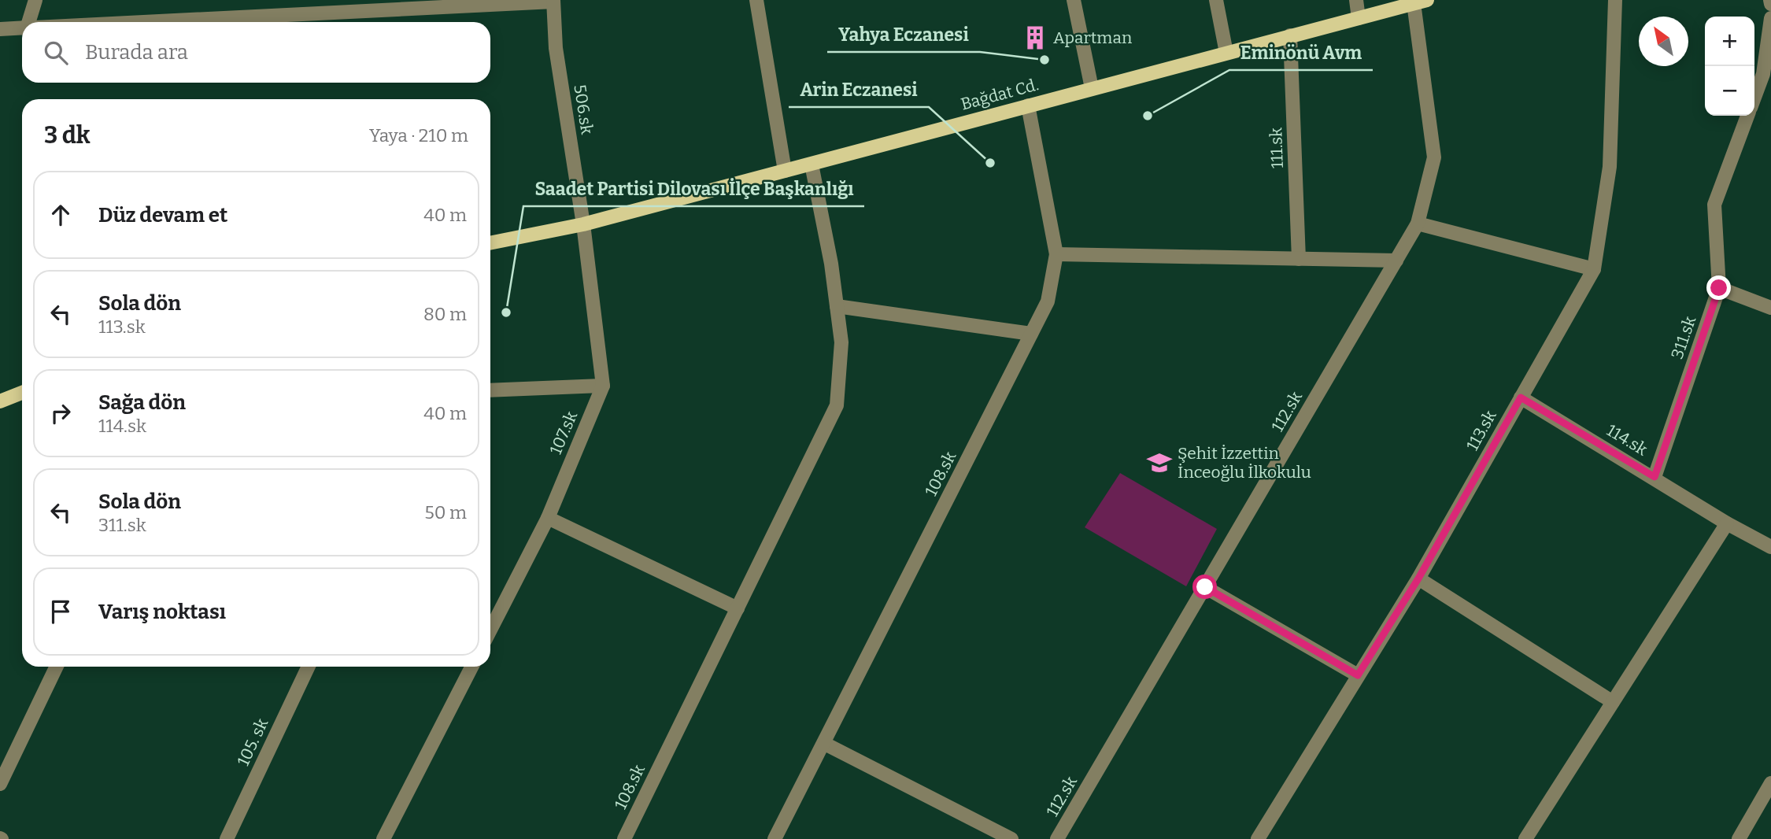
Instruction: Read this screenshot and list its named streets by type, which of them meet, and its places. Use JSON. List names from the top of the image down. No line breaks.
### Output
{"streets":{"main road":["Bağdat Cd."],"street":["506.sk","111.sk","311.sk","112.sk","113.sk","107.sk","114.sk","108.sk","105. sk"]},"crossings":[["Bağdat Cd.","506.sk"],["Bağdat Cd.","111.sk"],["Bağdat Cd.","112.sk"],["Bağdat Cd.","107.sk"],["Bağdat Cd.","108.sk"],["506.sk","107.sk"],["311.sk","114.sk"],["113.sk","114.sk"]],"places":{"building":["Apartman"],"other":["Yahya Eczanesi","Eminönü Avm","Arin Eczanesi","Saadet Partisi Dilovası İlçe Başkanlığı"],"school or university":["Şehit İzzettin İnceoğlu İlkokulu"]},"north":"top left","page":{"map_buttons":["+","−"],"search":"Burada ara","heading":["3 dk","Yaya · 210 m"],"list":[["Düz devam et","40 m"],["Sola dön","113.sk","80 m"],["Sağa dön","114.sk","40 m"],["Sola dön","311.sk","50 m"],"Varış noktası"]}}
